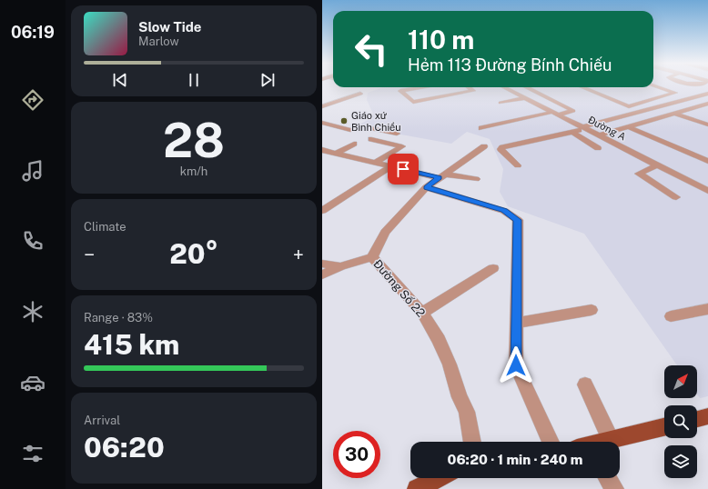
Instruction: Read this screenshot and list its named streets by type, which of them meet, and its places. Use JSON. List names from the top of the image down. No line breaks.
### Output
{"streets":{"street":["Đường A","Đường Số 22"]},"places":["Giáo xứ Bình Chiểu"],"north":"top right","page":{"tabs":"06:19","turn":["110 m","Hẻm 113 Đường Bính Chiếu"],"song":["Slow Tide","Marlow"],"tile":[["28","km/h"],"Climate",["Range · 83%","415 km"],["Arrival","06:20"]],"heat":["−","20°","+"],"limit":"30","trip":"06:20 · 1 min · 240 m"}}
